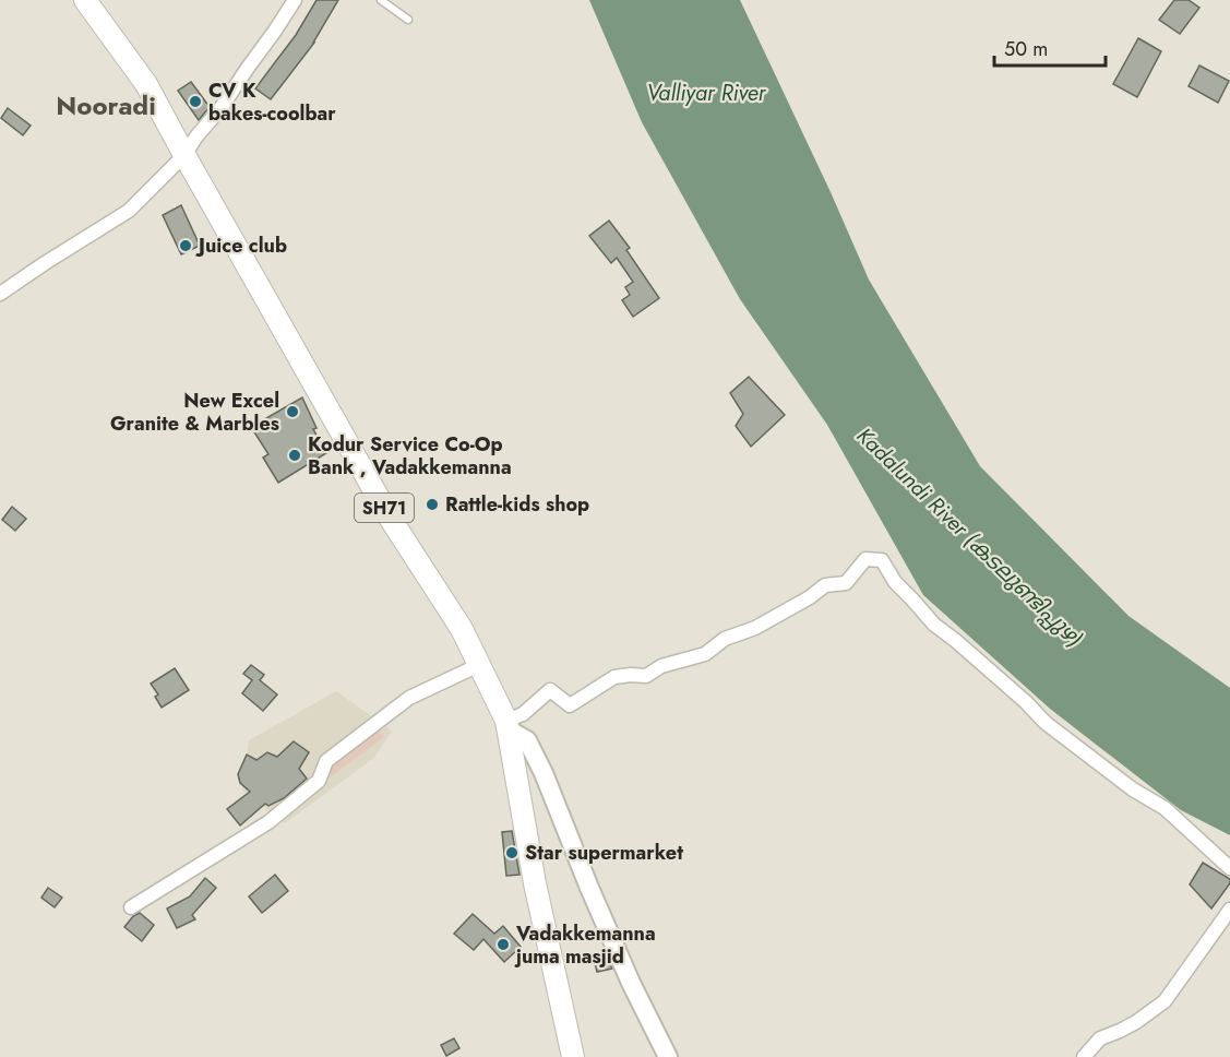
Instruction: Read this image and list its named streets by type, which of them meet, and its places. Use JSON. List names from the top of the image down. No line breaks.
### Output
{"streets":{"main road":["SH71"]},"districts":["Nooradi"],"water":["Valliyar River","Kadalundi River (കടലുണ്ടിപ്പുഴ)"],"places":["CV K bakes-coolbar","Juice club","New Excel Granite & Marbles","Kodur Service Co-Op Bank , Vadakkemanna","Rattle-kids shop","Star supermarket","Vadakkemanna juma masjid"],"scale_bar":"50 m"}
